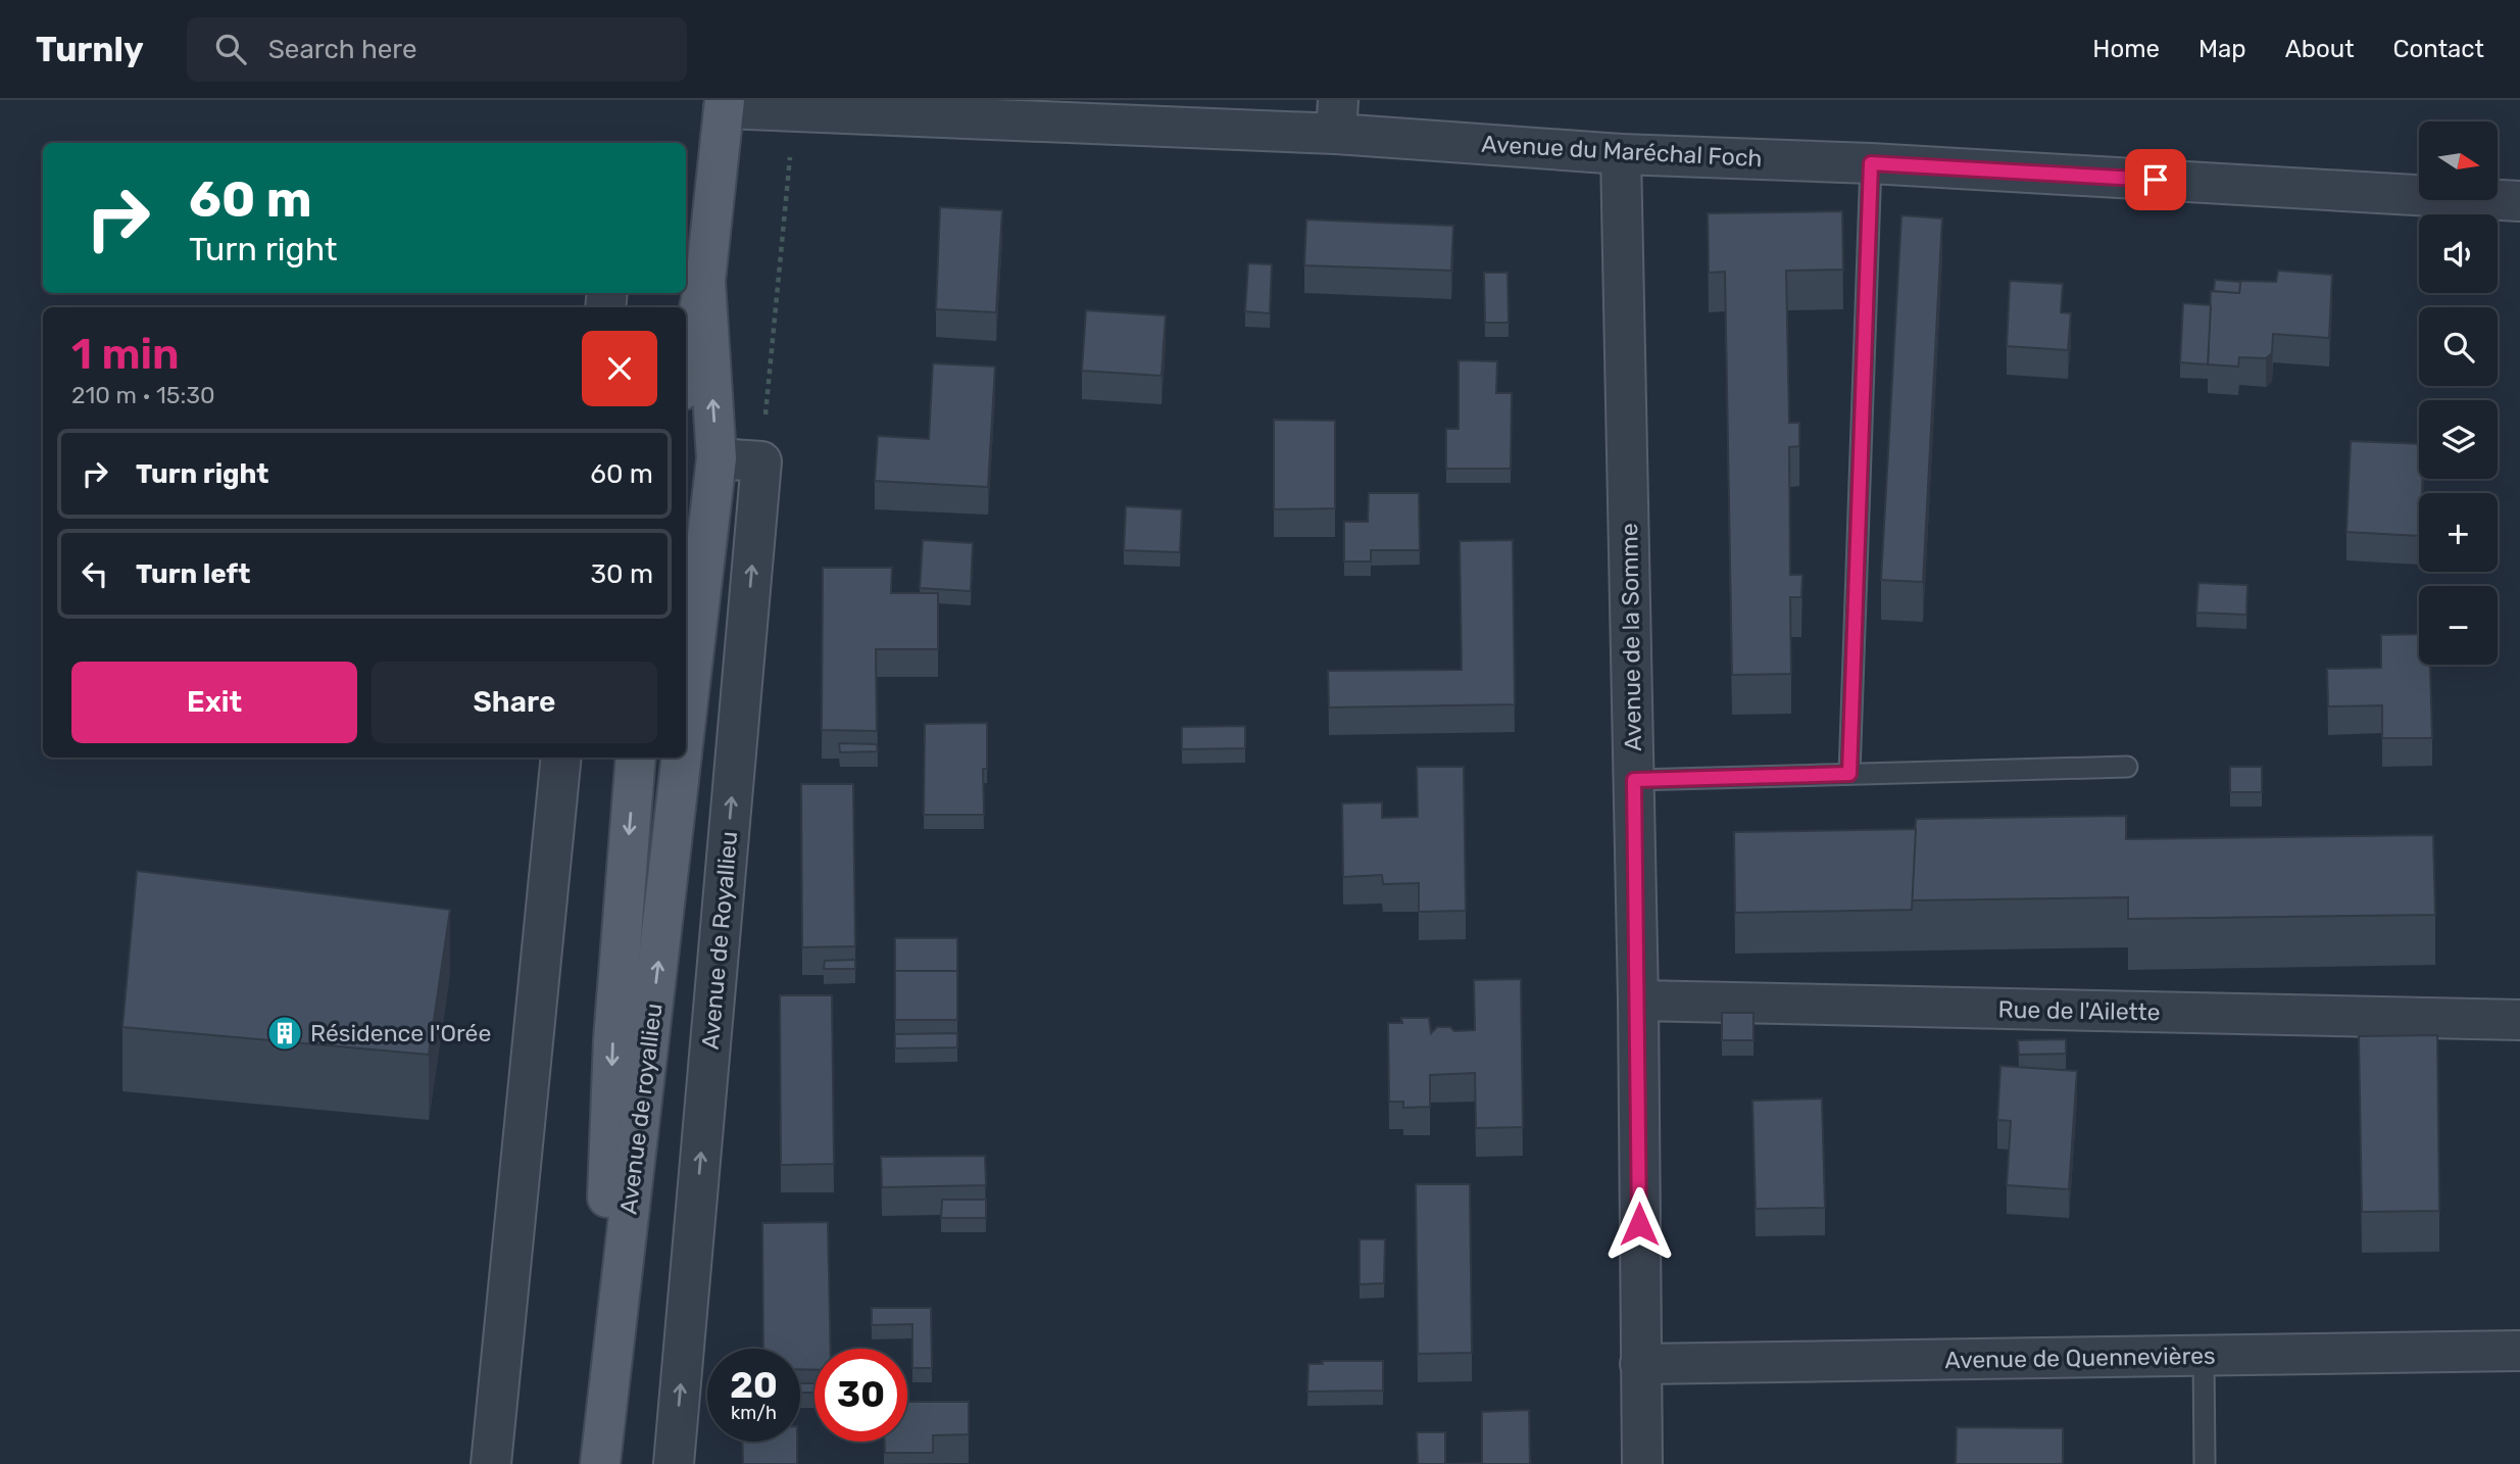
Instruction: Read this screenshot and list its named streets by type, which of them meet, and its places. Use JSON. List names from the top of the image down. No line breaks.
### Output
{"streets":{"main road":["Avenue de Royallieu","Avenue de royallieu"],"street":["Avenue du Maréchal Foch","Avenue de la Somme","Rue de l'Ailette","Avenue de Quennevières"]},"crossings":[["Avenue du Maréchal Foch","Avenue de la Somme"],["Avenue de la Somme","Rue de l'Ailette"],["Avenue de la Somme","Avenue de Quennevières"],["Avenue de Royallieu","Avenue de royallieu"]],"one_way":["Avenue de royallieu"],"places":{"building":["Résidence l'Orée"]},"north":"right","page":{"header":"Turnly","search":"Search here","nav":["Home","Map","About","Contact"],"map_buttons":["+","−"],"turn":["60 m","Turn right"],"heading":["1 min","210 m · 15:30"],"list":[{"name":"Turn right","value":"60 m"},{"name":"Turn left","value":"30 m"}],"buttons":["Exit","Share"],"speed":"20 km/h","limit":"30"}}
